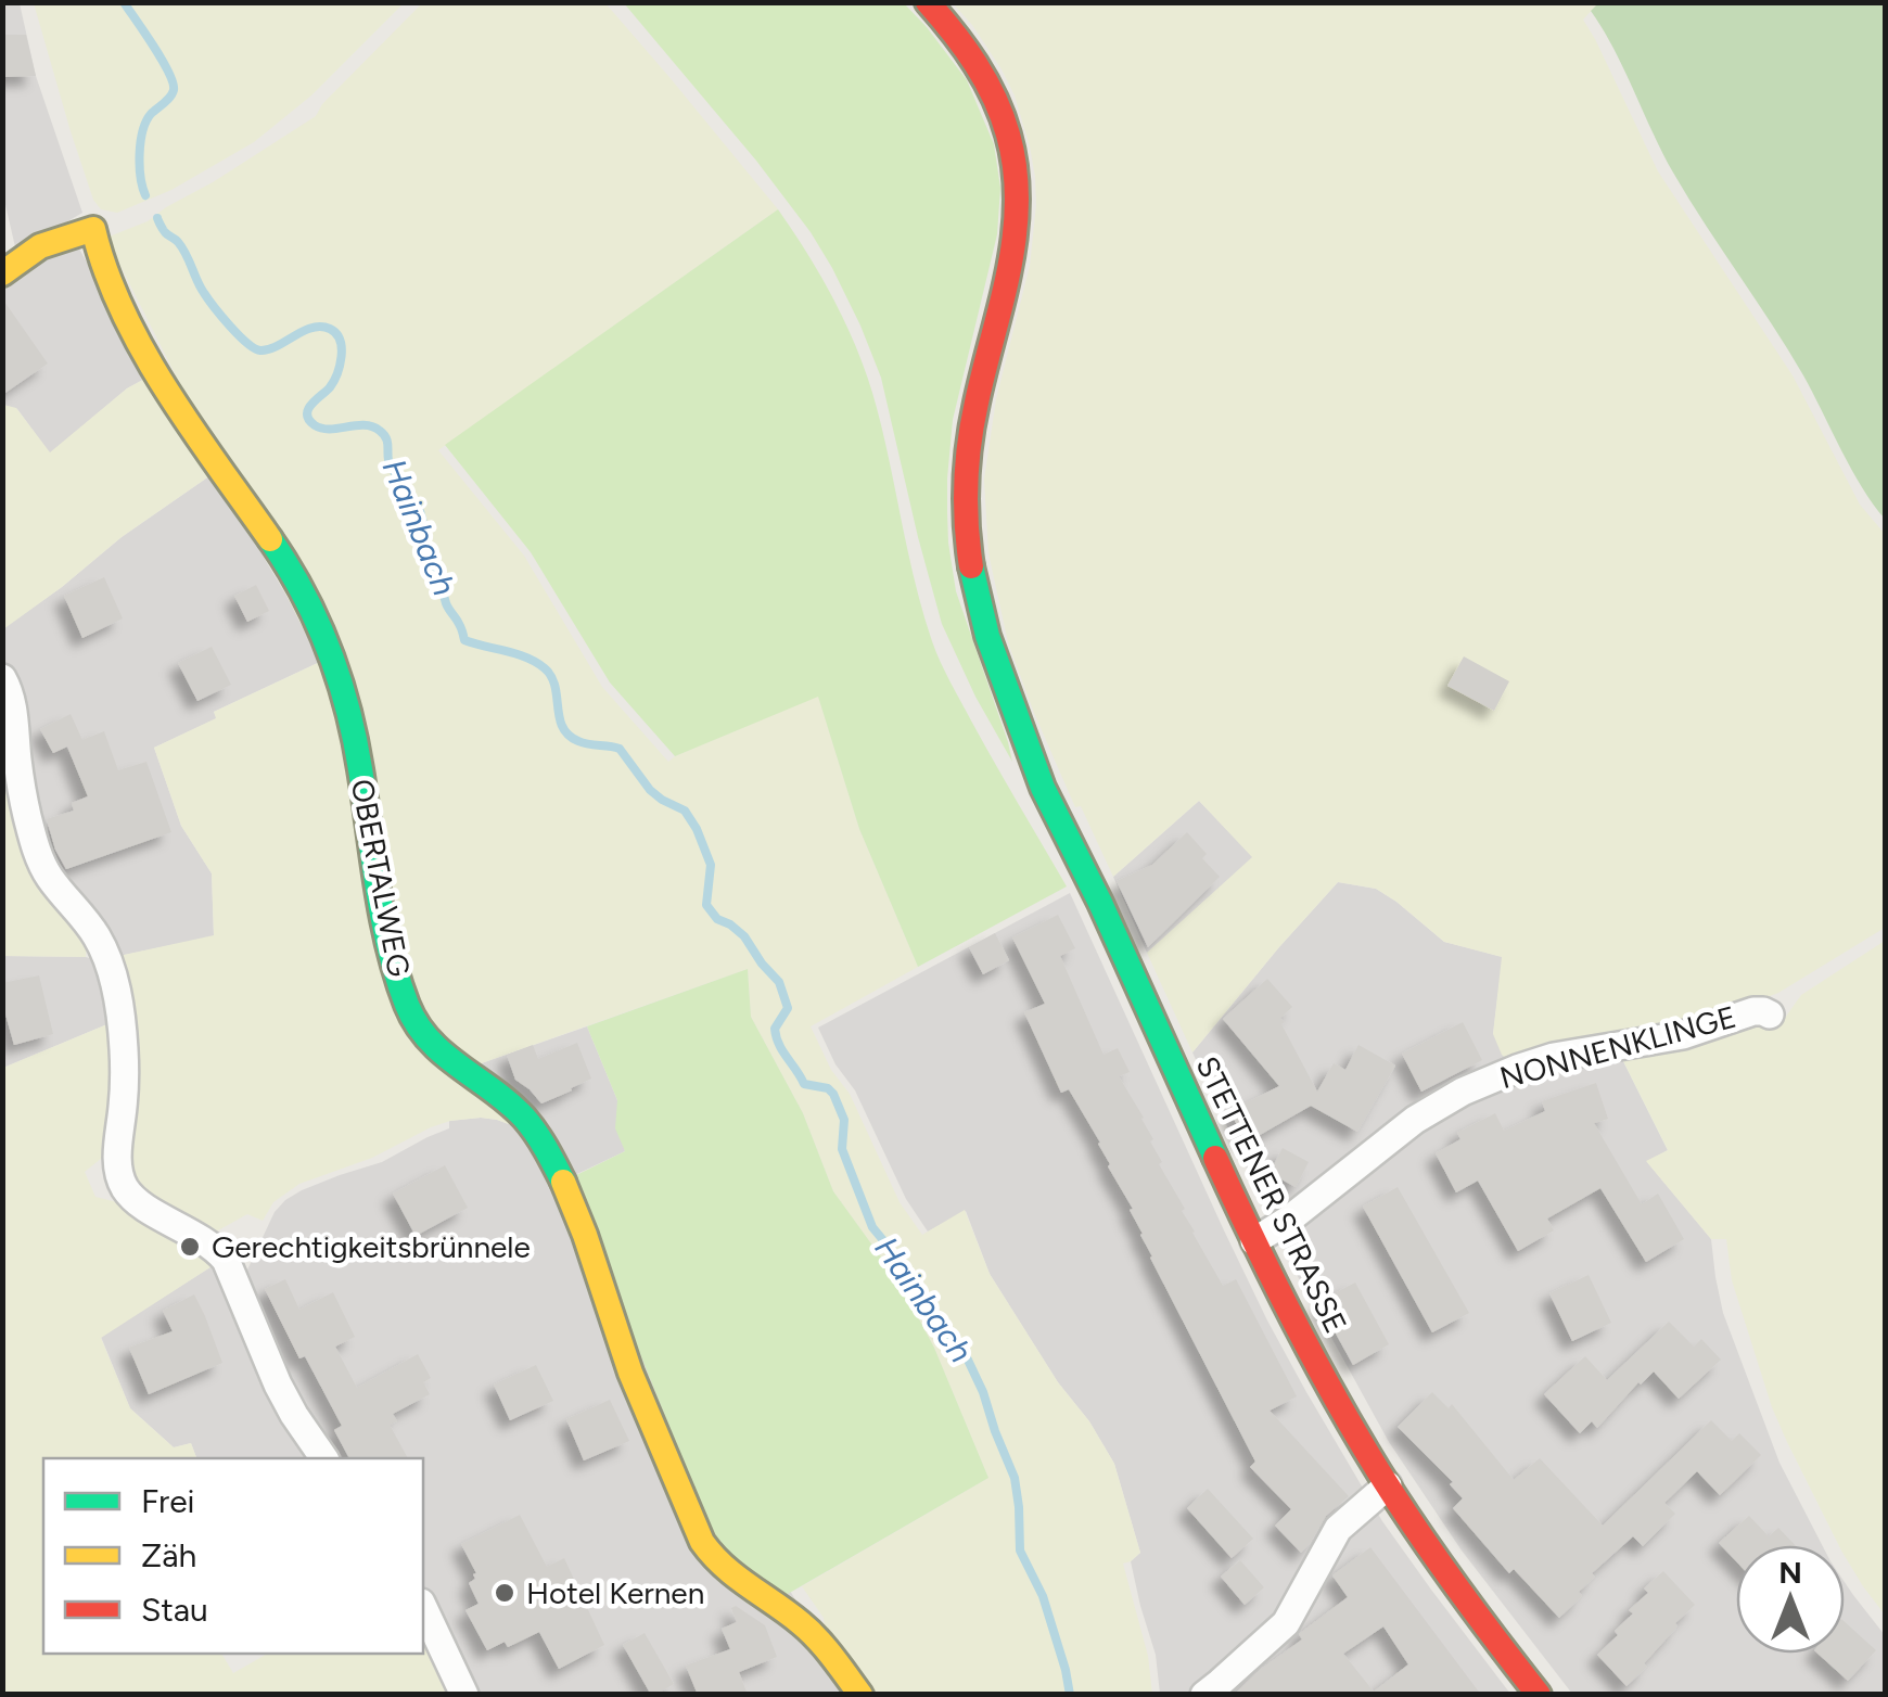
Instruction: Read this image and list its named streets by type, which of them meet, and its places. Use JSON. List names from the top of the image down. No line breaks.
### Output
{"streets":{"main road":["OBERTALWEG","STETTENER STRASSE"],"street":["NONNENKLINGE"]},"crossings":[["NONNENKLINGE","STETTENER STRASSE"]],"water":["Hainbach"],"places":["Gerechtigkeitsbrünnele","Hotel Kernen"],"legend":["Frei","Zäh","Stau"],"north":"top"}
